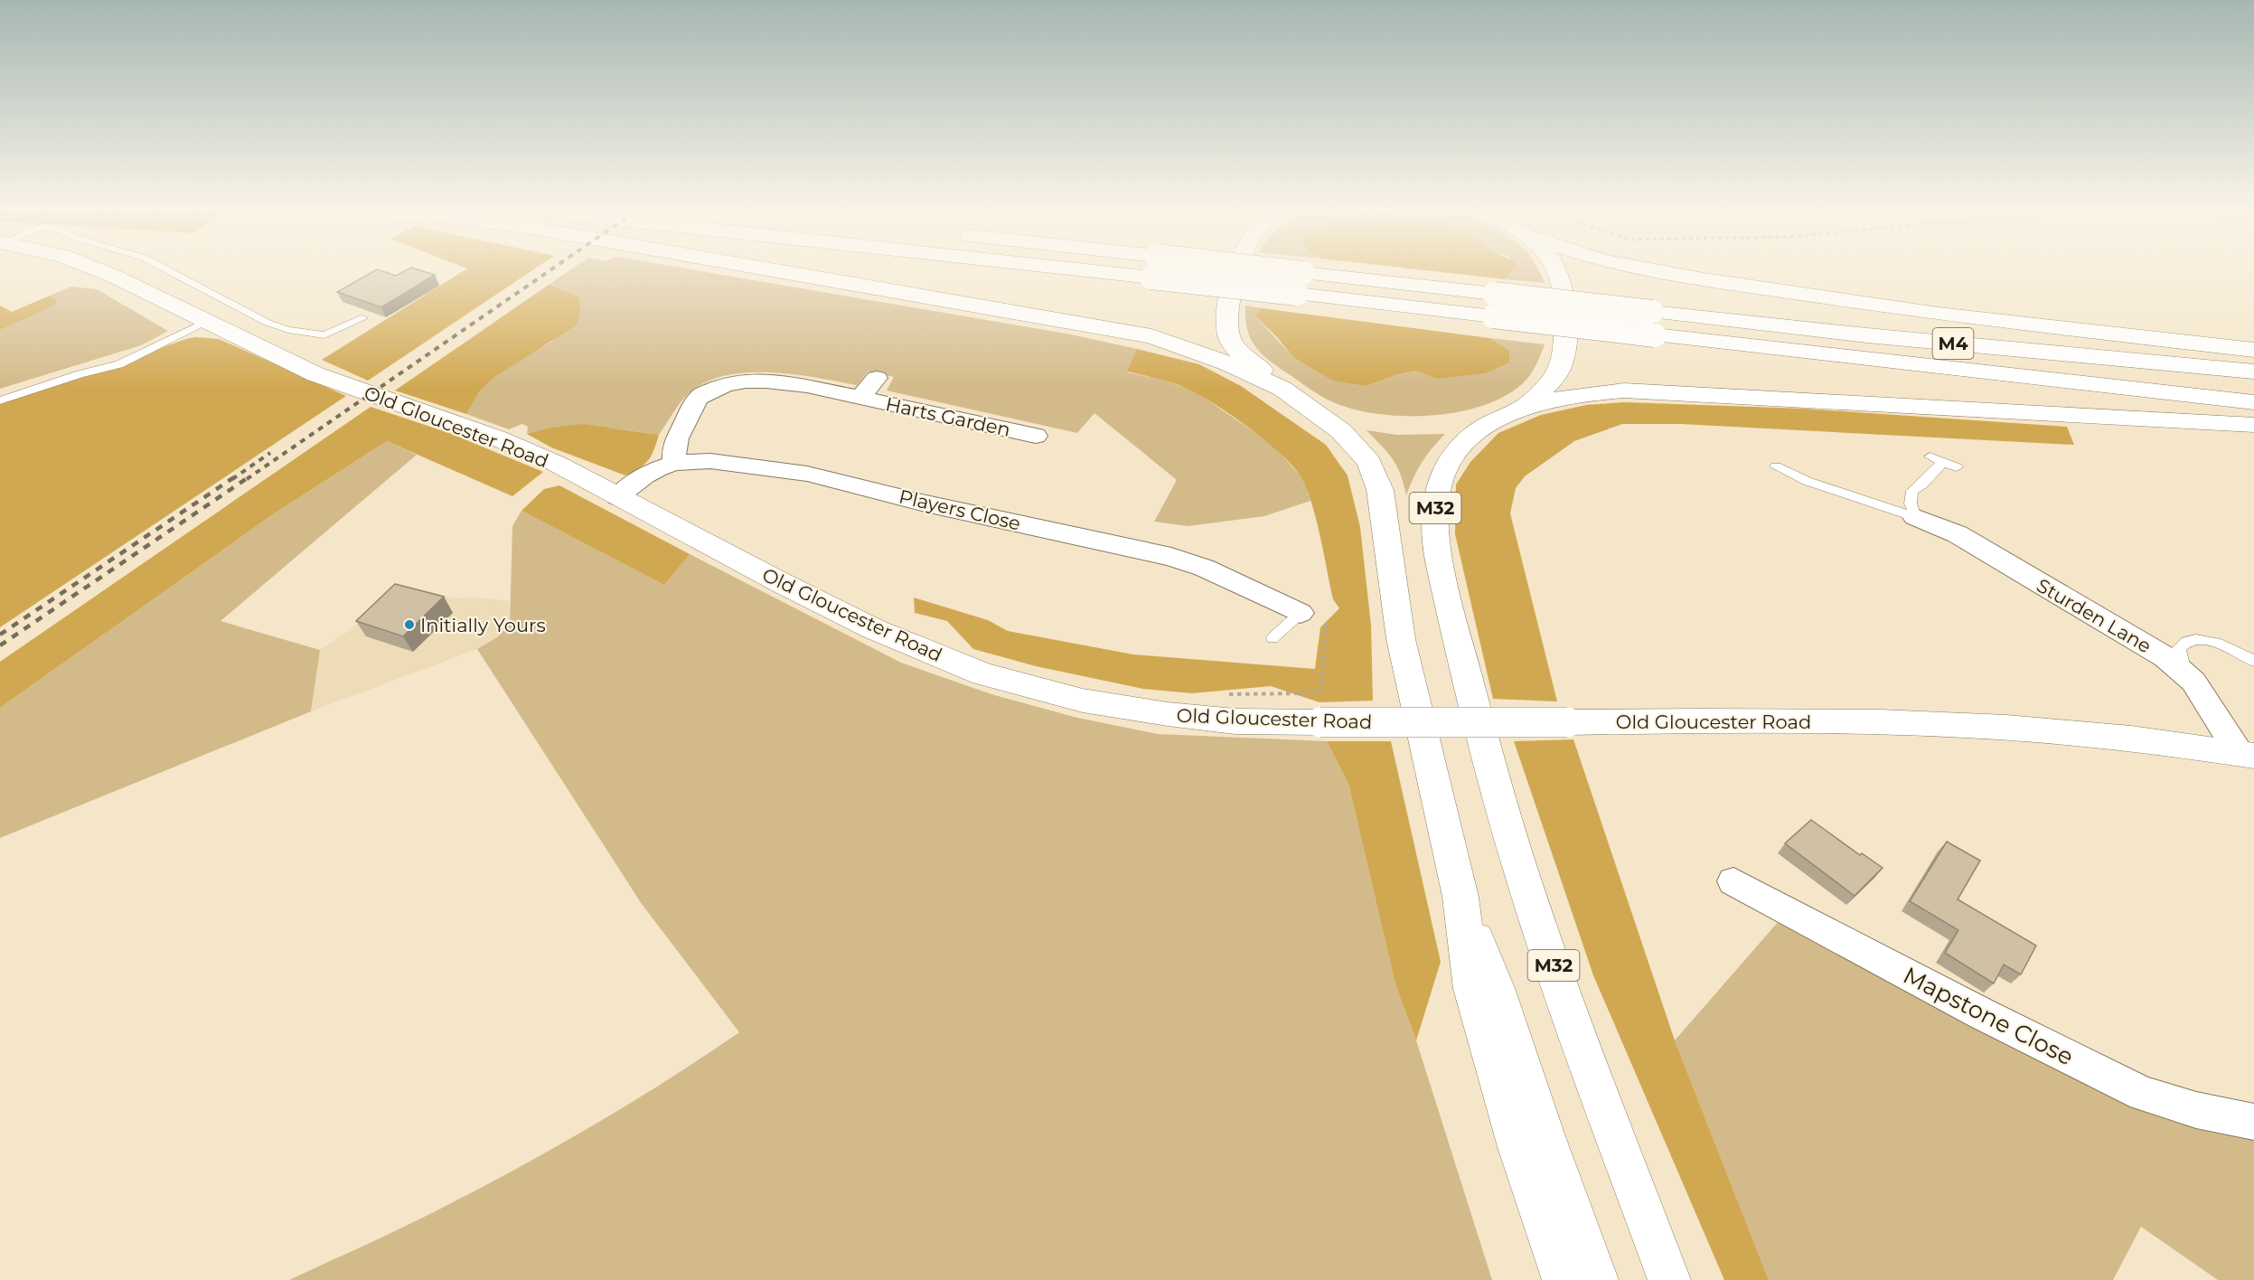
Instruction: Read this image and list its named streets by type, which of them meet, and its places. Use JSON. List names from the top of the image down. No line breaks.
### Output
{"streets":{"main road":["M4","Old Gloucester Road","M32"],"street":["Harts Garden","Players Close","Sturden Lane","Mapstone Close"]},"crossings":[["Harts Garden","Players Close"],["Old Gloucester Road","Players Close"],["Old Gloucester Road","Sturden Lane"]],"places":["Initially Yours"]}
